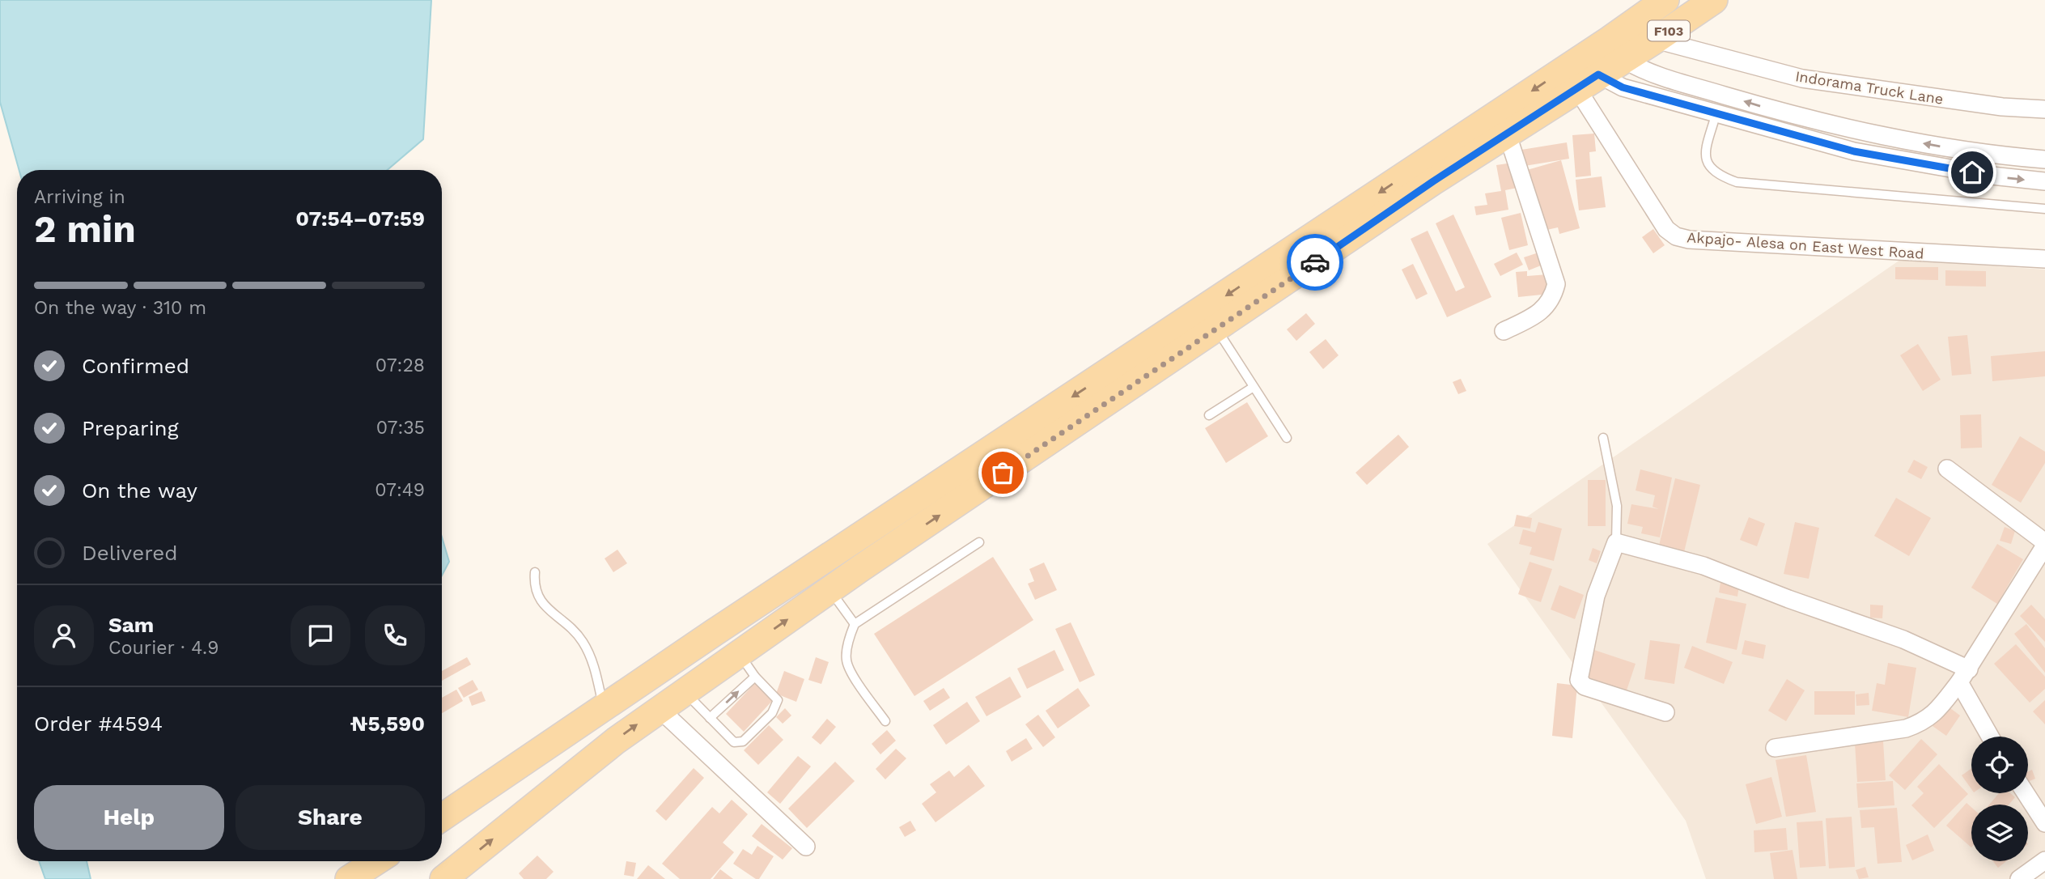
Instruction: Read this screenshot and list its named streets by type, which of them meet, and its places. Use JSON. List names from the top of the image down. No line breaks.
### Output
{"streets":{"main road":["F103"],"street":["Indorama Truck Lane","Akpajo- Alesa on East West Road"]},"crossings":[["F103","Indorama Truck Lane"],["F103","Akpajo- Alesa on East West Road"]],"page":{"heading":["2 min","Arriving in","07:54–07:59"],"panel":["Sam","Courier · 4.9","Order #4594","₦5,590"],"bar":"On the way · 310 m","list":[["Confirmed","07:28"],["Preparing","07:35"],["On the way","07:49"],"Delivered"],"buttons":["Help","Share"]}}
